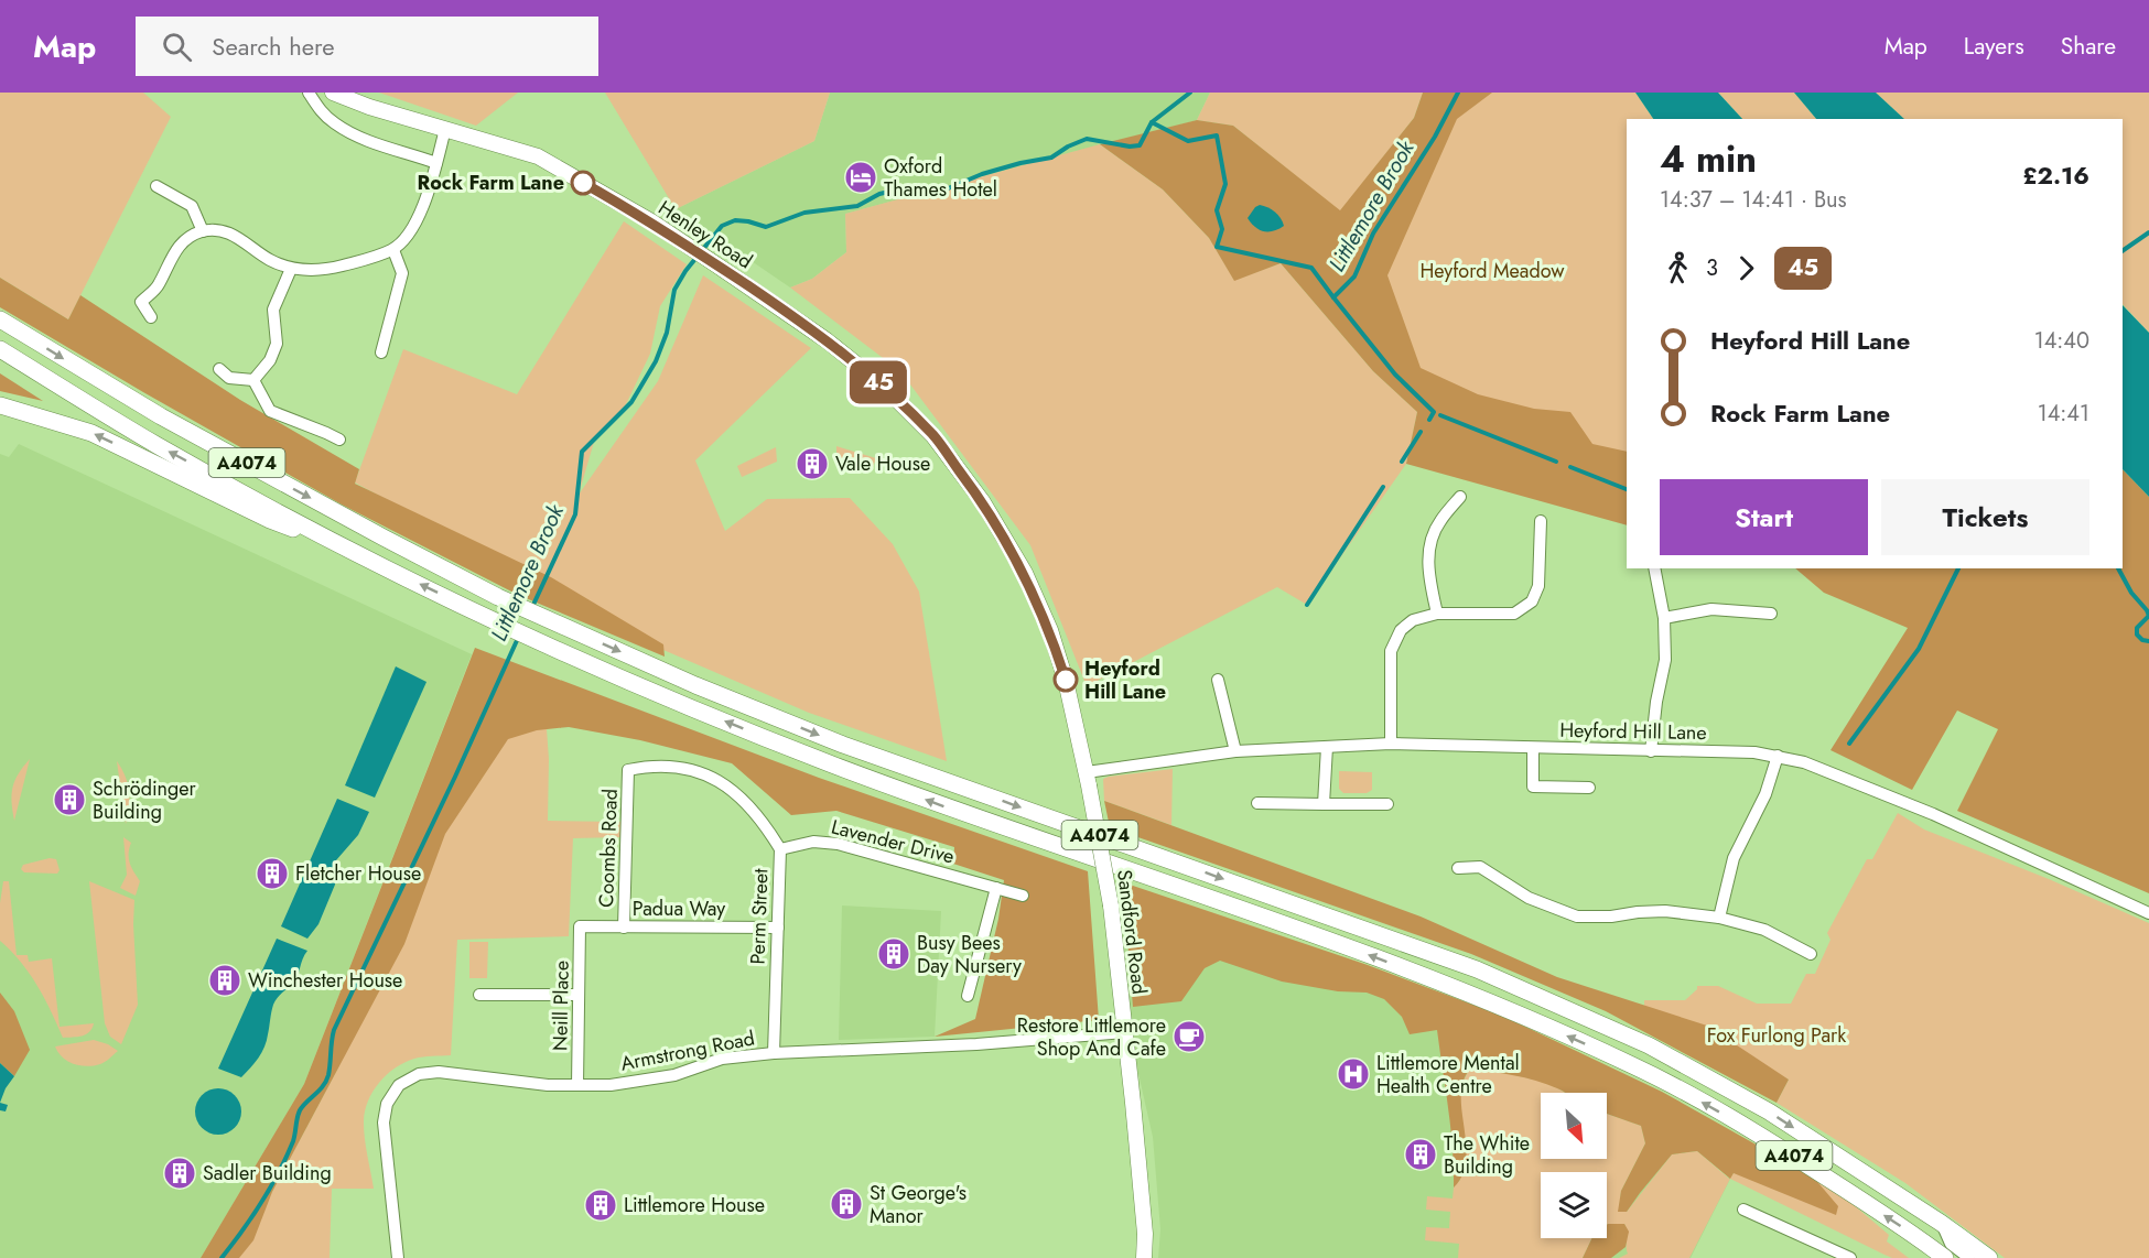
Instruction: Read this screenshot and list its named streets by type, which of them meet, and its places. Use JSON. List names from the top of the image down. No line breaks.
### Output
{"streets":{"main road":["A4074"],"street":["Henley Road","Heyford Hill Lane","Lavender Drive","Coombs Road","Padua Way","Perm Street","Sandford Road","Neill Place","Armstrong Road"]},"crossings":[["Henley Road","Sandford Road"],["Heyford Hill Lane","Sandford Road"],["Lavender Drive","Perm Street"],["Coombs Road","Padua Way"],["Coombs Road","Perm Street"],["Padua Way","Perm Street"],["Padua Way","Neill Place"],["Perm Street","Armstrong Road"],["Sandford Road","Armstrong Road"],["Neill Place","Armstrong Road"]],"water":["Littlemore Brook"],"parks":["Heyford Meadow","Fox Furlong Park"],"places":{"hotel":["Oxford Thames Hotel"],"other":["Rock Farm Lane","Heyford Hill Lane"],"building":["Vale House","Schrödinger Building","Fletcher House","Busy Bees Day Nursery","Winchester House","The White Building","Sadler Building","St George's Manor","Littlemore House"],"cafe":["Restore Littlemore Shop And Cafe"],"hospital":["Littlemore Mental Health Centre"]},"lines":["bus line 45"],"north":"bottom right","page":{"header":"Map","search":"Search here","nav":["Map","Layers","Share"],"on_map":"45","heading":["4 min","14:37 – 14:41 · Bus","£2.16"],"legs":["3","45"],"list":[{"name":"Heyford Hill Lane","value":"14:40"},{"name":"Rock Farm Lane","value":"14:41"}],"buttons":["Start","Tickets"]}}
